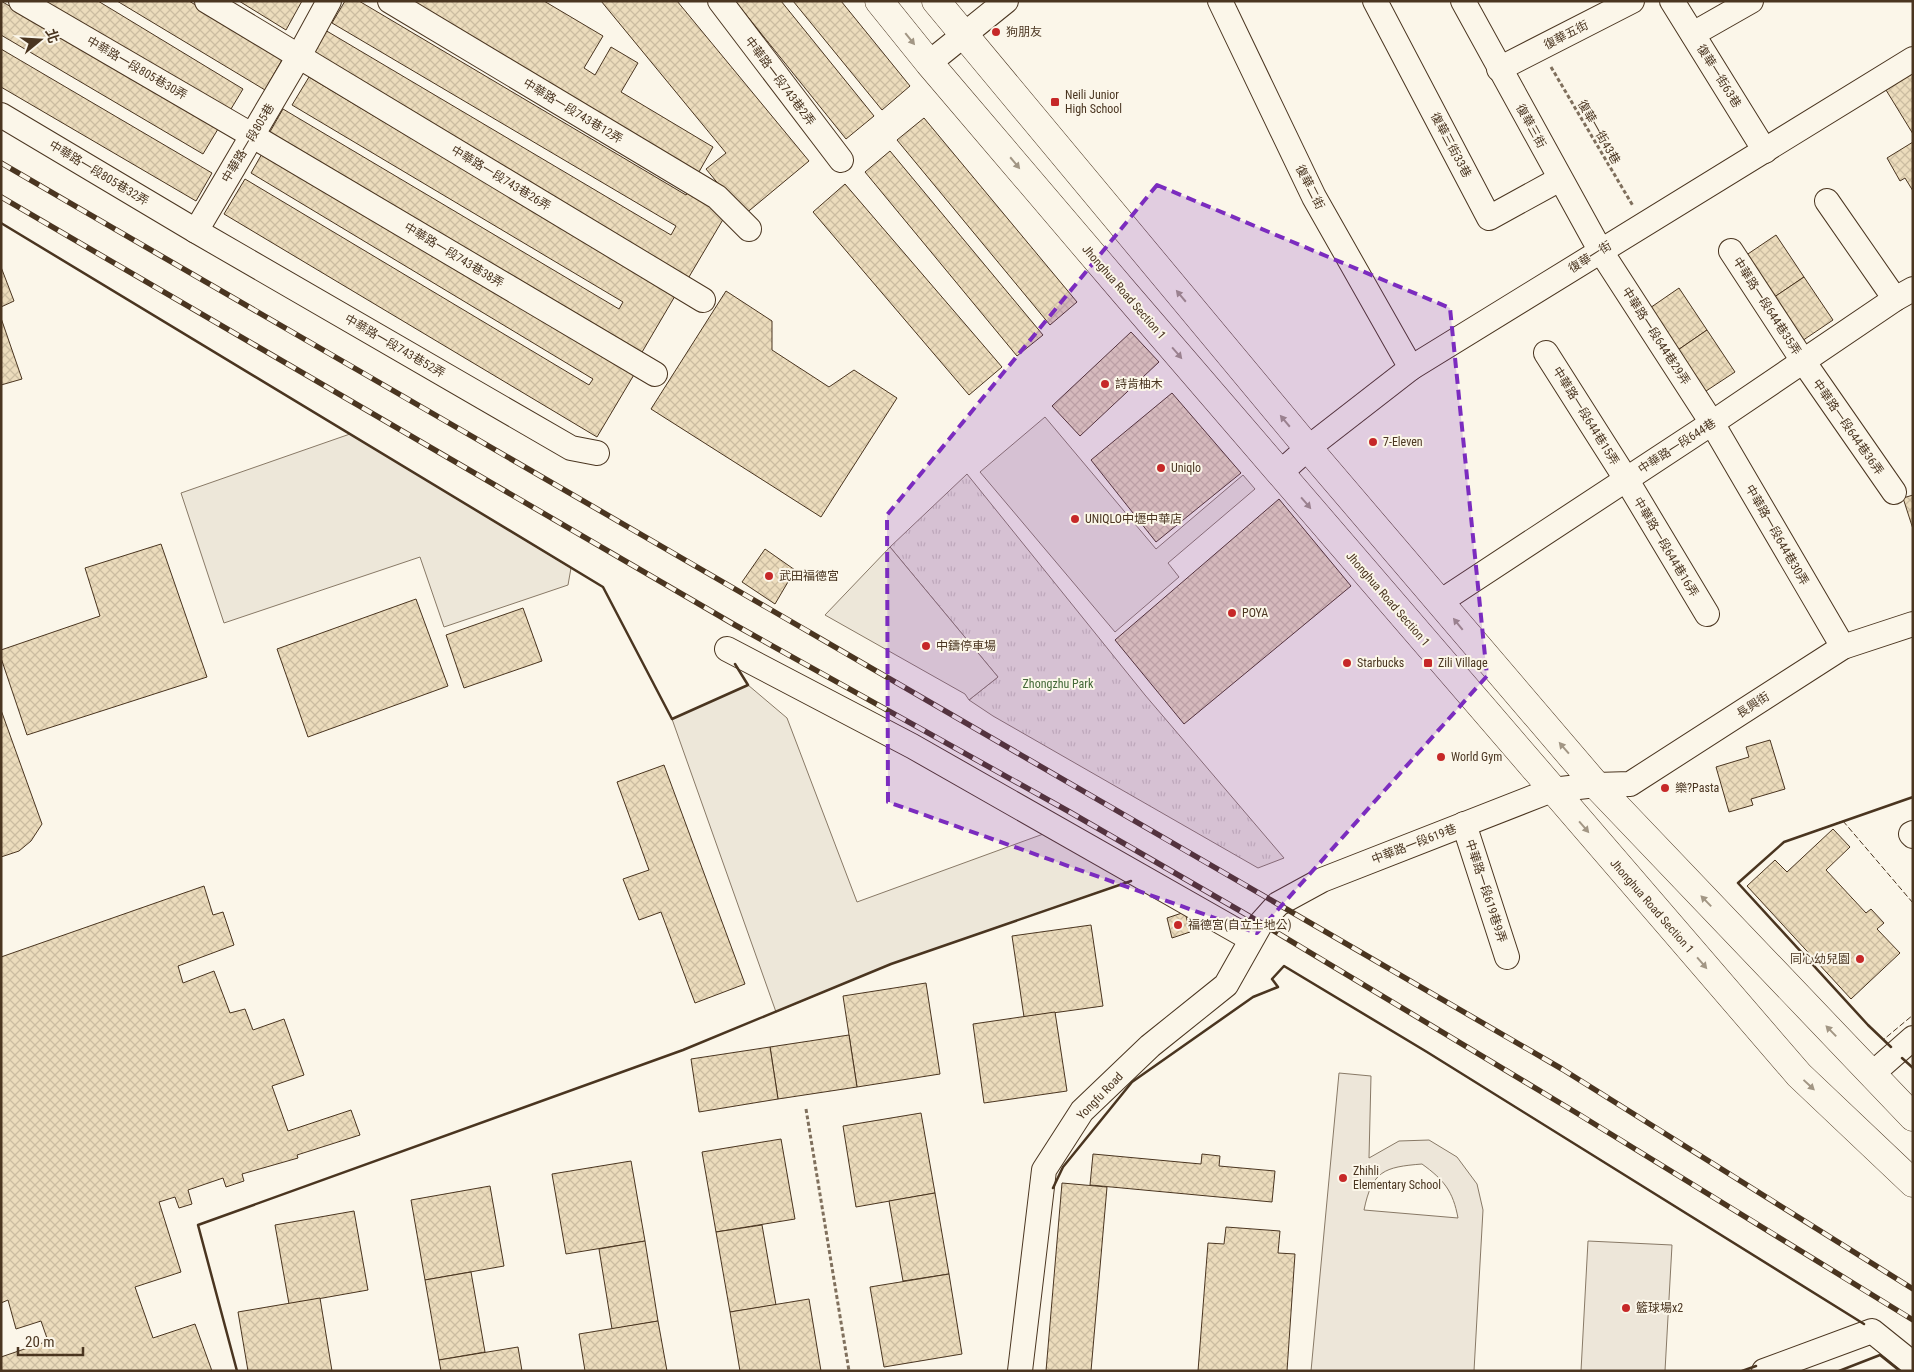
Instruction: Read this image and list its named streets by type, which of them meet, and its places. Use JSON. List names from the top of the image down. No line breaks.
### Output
{"streets":{"main road":["Jhonghua Road Section 1"],"street":["復華五街","中華路一段805巷30弄","復華一街63巷","中華路一段743巷2弄","中華路一段743巷12弄","復華三街","中華路一段805巷","復華三街33巷","中華路一段805巷32弄","中華路一段743巷26弄","復華二街","中華路一段743巷38弄","復華一街","中華路一段644巷35弄","中華路一段644巷29弄","中華路一段743巷52弄","中華路一段644巷15弄","中華路一段644巷36弄","中華路一段644巷","中華路一段644巷30弄","中華路一段644巷16弄","長興街","中華路一段619巷","中華路一段619巷9弄","Yongfu Road"],"path":["復華一街43巷"]},"crossings":[["復華五街","復華三街"],["復華五街","復華一街43巷"],["中華路一段805巷30弄","中華路一段805巷"],["中華路一段805巷30弄","中華路一段743巷38弄"],["復華一街63巷","復華一街"],["復華三街","復華三街33巷"],["復華三街","復華一街"],["復華三街","中華路一段644巷29弄"],["復華一街43巷","復華一街"],["中華路一段805巷","中華路一段805巷32弄"],["中華路一段805巷","中華路一段743巷26弄"],["中華路一段805巷","中華路一段743巷38弄"],["中華路一段805巷","中華路一段743巷52弄"],["中華路一段805巷32弄","中華路一段743巷52弄"],["復華二街","復華一街"],["復華一街","Jhonghua Road Section 1"],["復華一街","中華路一段644巷29弄"],["Jhonghua Road Section 1","長興街"],["Jhonghua Road Section 1","中華路一段619巷"],["中華路一段644巷35弄","中華路一段644巷36弄"],["中華路一段644巷35弄","中華路一段644巷"],["中華路一段644巷29弄","中華路一段644巷"],["中華路一段644巷29弄","中華路一段644巷30弄"],["中華路一段644巷15弄","中華路一段644巷"],["中華路一段644巷15弄","中華路一段644巷16弄"],["中華路一段644巷36弄","中華路一段644巷"],["中華路一段644巷","中華路一段644巷30弄"],["中華路一段644巷","中華路一段644巷16弄"],["中華路一段644巷30弄","長興街"],["長興街","中華路一段619巷"],["中華路一段619巷","中華路一段619巷9弄"],["中華路一段619巷","Yongfu Road"]],"parks":["Zhongzhu Park"],"places":{"other":["狗朋友","詩肯柚木","7-Eleven","Uniqlo","UNIQLO中壢中華店","武田福德宮","POYA","中鑄停車場","Starbucks","World Gym","樂?Pasta","福德宮(自立土地公)","同心幼兒園","Zhihli Elementary School","籃球場x2"],"transit":["Neili Junior High School","Zili Village"]},"scale_bar":"20 m","north":"right"}
